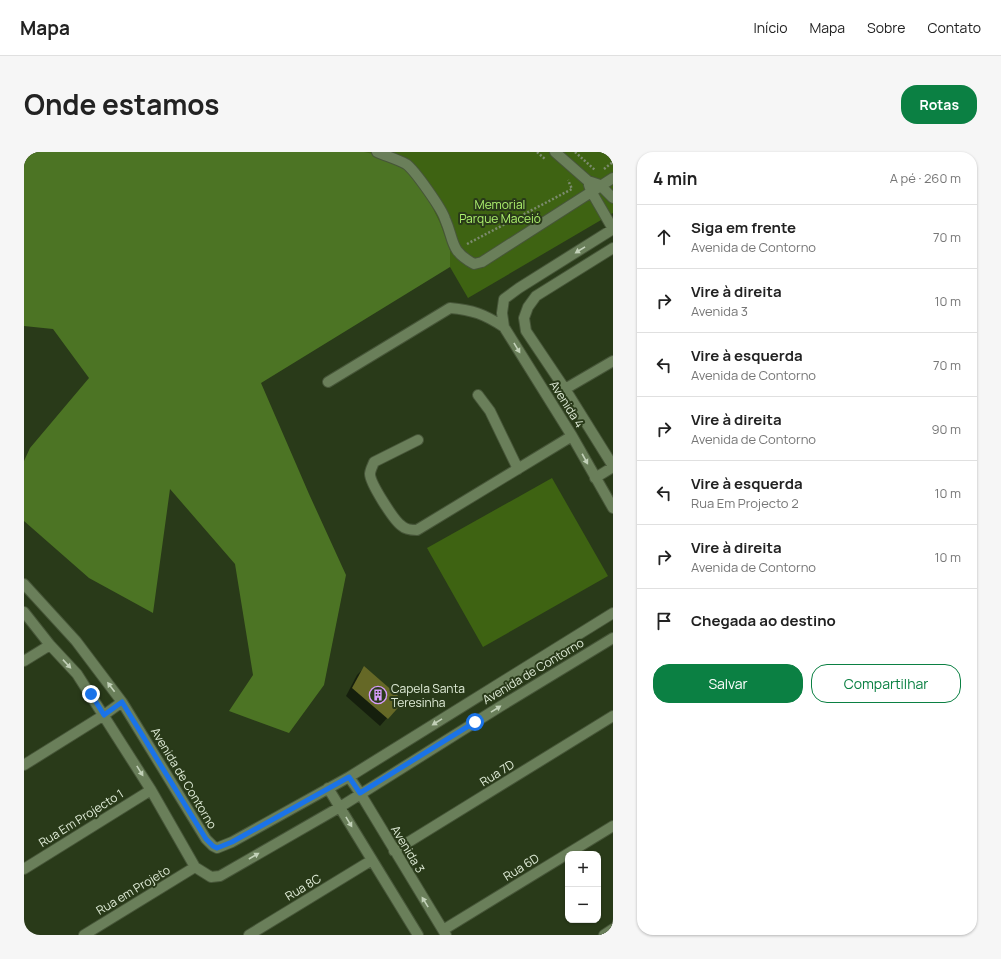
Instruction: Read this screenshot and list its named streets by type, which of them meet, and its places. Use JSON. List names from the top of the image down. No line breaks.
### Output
{"streets":{"street":["Avenida 4","Avenida de Contorno","Rua 7D","Rua Em Projecto 1","Avenida 3","Rua 6D","Rua 8C","Rua em Projeto"]},"crossings":[["Avenida de Contorno","Avenida 3"],["Avenida de Contorno","Rua em Projeto"],["Rua 7D","Avenida 3"],["Avenida 3","Rua 6D"]],"parks":["Memorial Parque Maceió"],"places":{"building":["Capela Santa Teresinha"]},"page":{"header":"Mapa","nav":["Início","Mapa","Sobre","Contato"],"title":"Onde estamos","buttons":["Rotas",["Salvar","Compartilhar"]],"heading":["4 min","A pé · 260 m"],"list":[["Siga em frente","Avenida de Contorno","70 m"],["Vire à direita","Avenida 3","10 m"],["Vire à esquerda","Avenida de Contorno","70 m"],["Vire à direita","Avenida de Contorno","90 m"],["Vire à esquerda","Rua Em Projecto 2","10 m"],["Vire à direita","Avenida de Contorno","10 m"],"Chegada ao destino"],"map_buttons":["+","−"]}}
